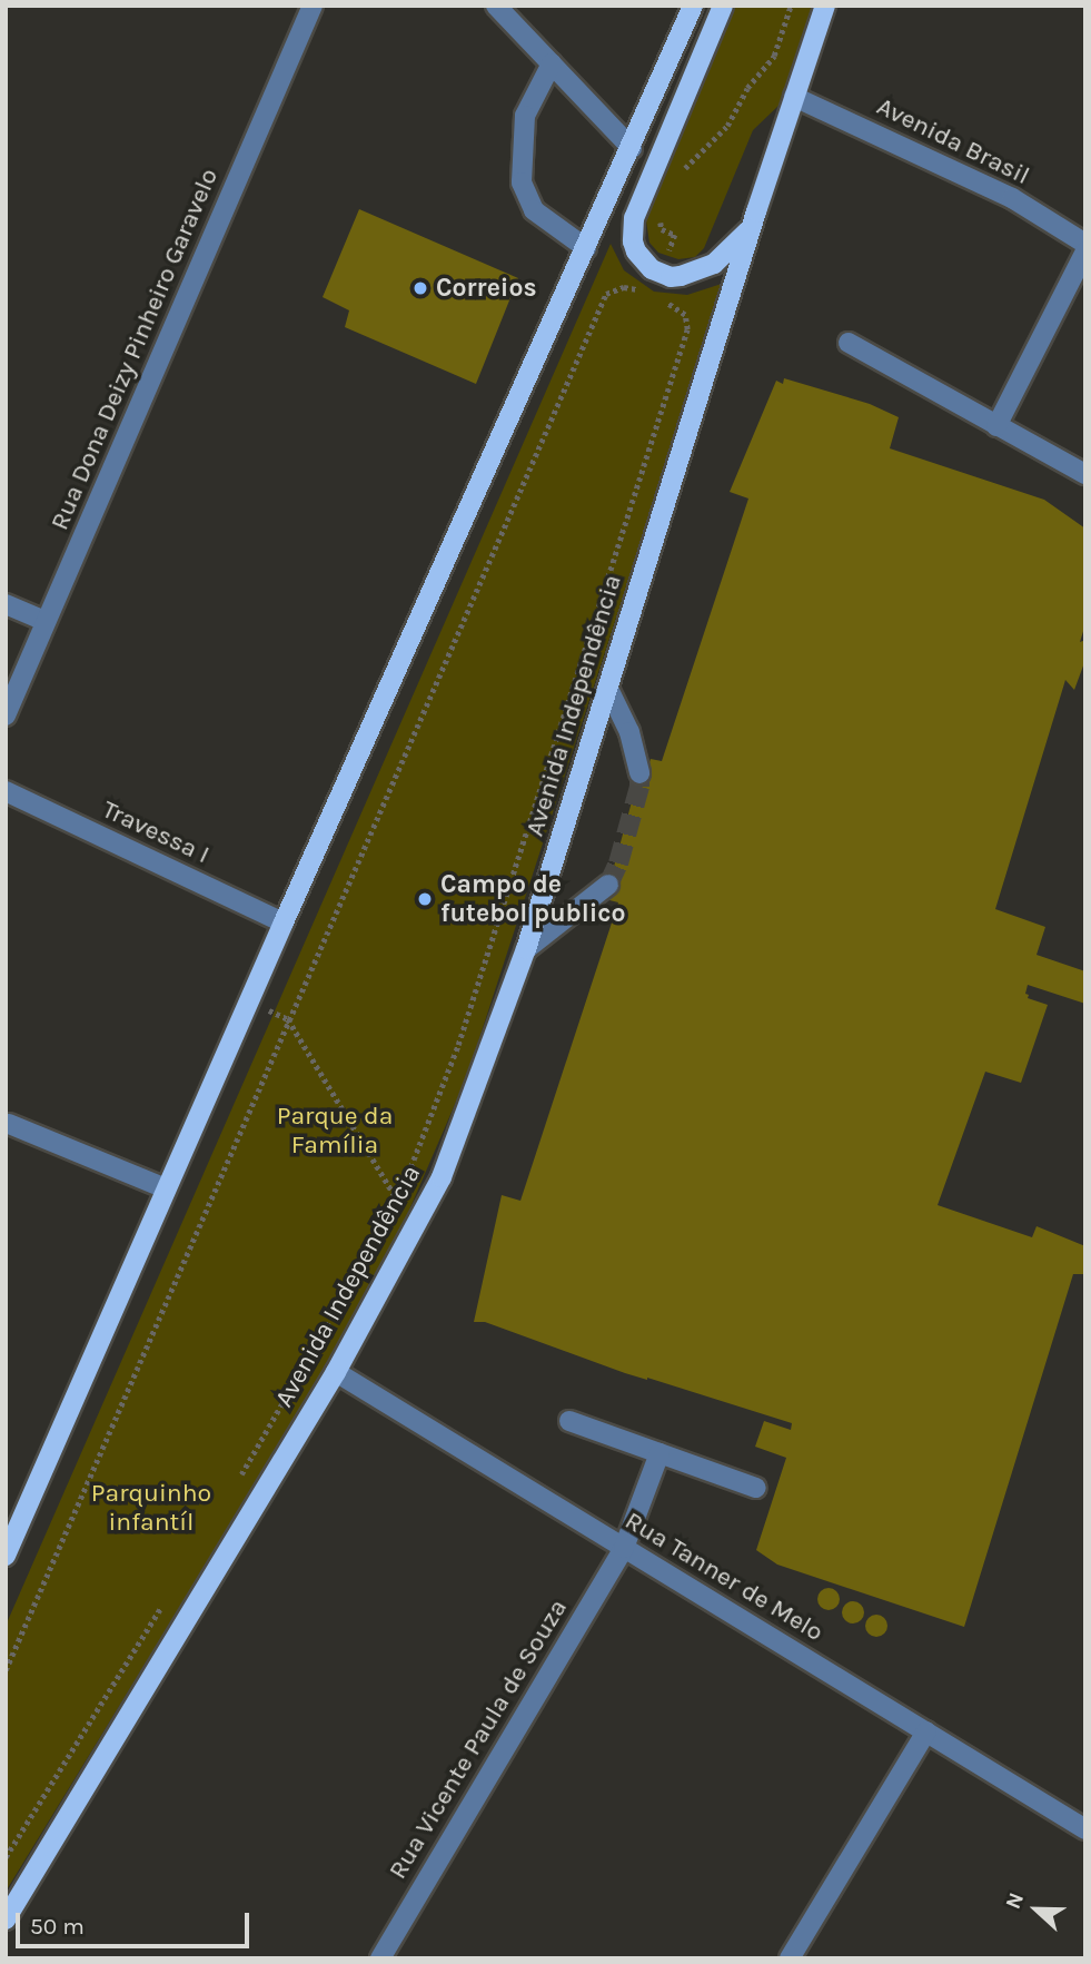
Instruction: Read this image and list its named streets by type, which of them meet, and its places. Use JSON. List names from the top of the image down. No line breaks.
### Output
{"streets":{"main road":["Avenida Independência"],"street":["Avenida Brasil","Rua Dona Deizy Pinheiro Garavelo","Travessa I","Rua Tanner de Melo","Rua Vicente Paula de Souza"]},"crossings":[["Avenida Brasil","Avenida Independência"],["Avenida Independência","Rua Tanner de Melo"],["Rua Tanner de Melo","Rua Vicente Paula de Souza"]],"parks":["Parque da Família","Parquinho infantíl"],"places":["Correios","Campo de futebol publico"],"scale_bar":"50 m","north":"left"}
